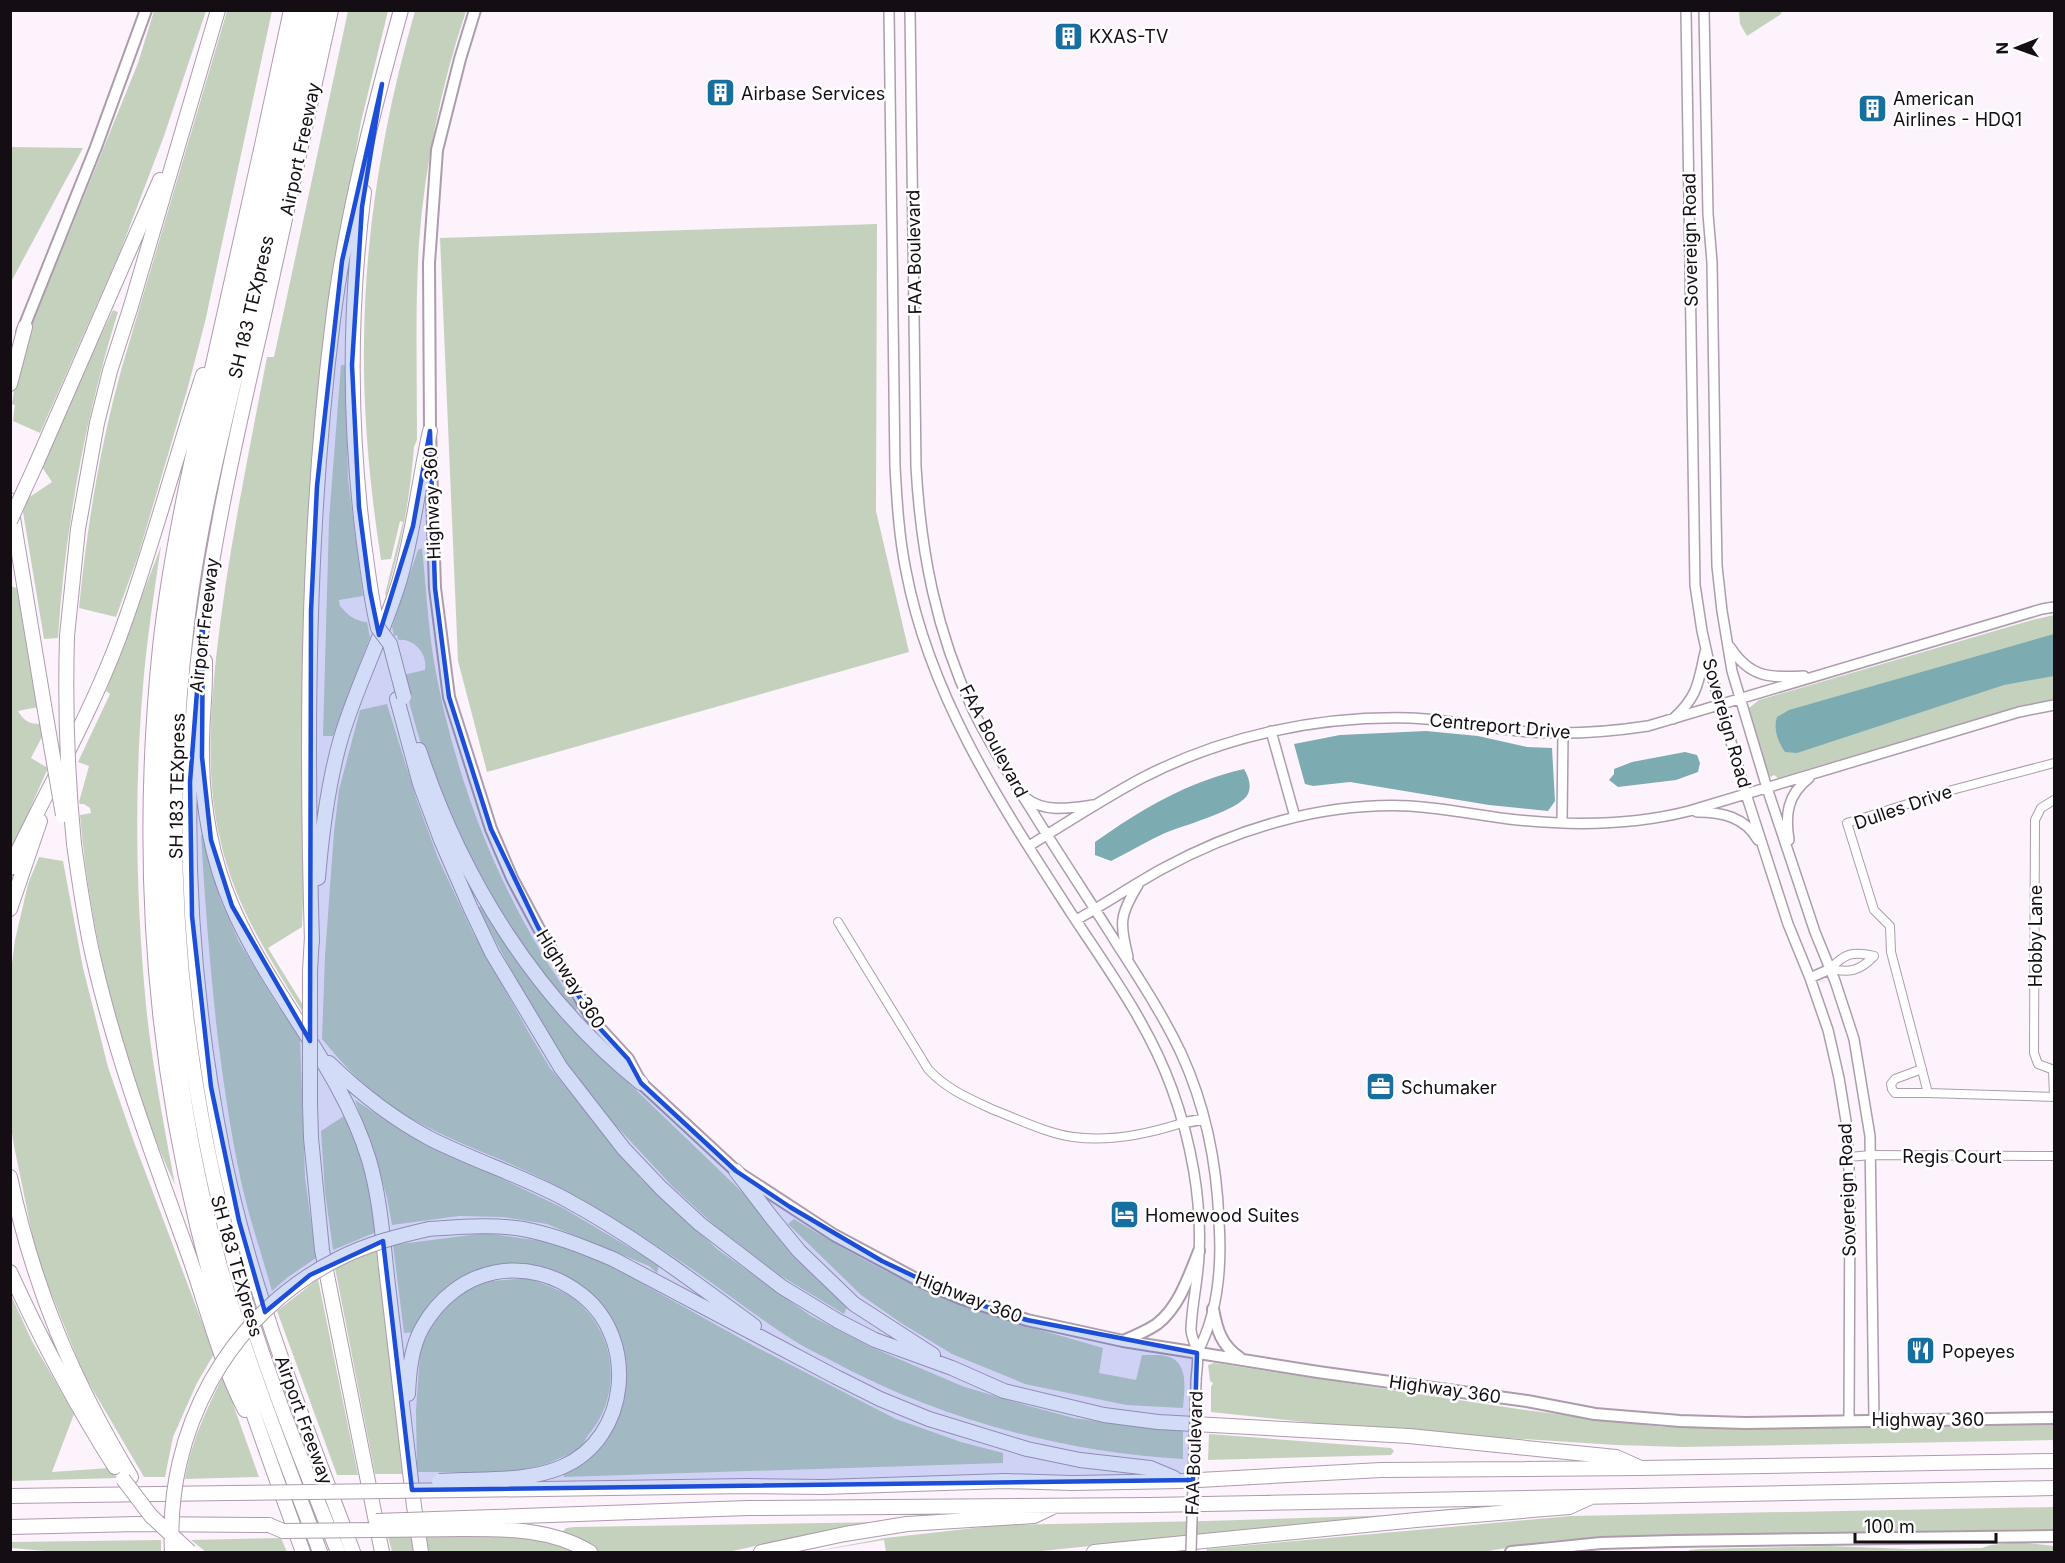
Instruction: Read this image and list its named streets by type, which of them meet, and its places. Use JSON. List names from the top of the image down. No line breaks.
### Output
{"streets":{"highway":["Airport Freeway","SH 183 TEXpress"],"main road":["Highway 360"],"street":["Sovereign Road","FAA Boulevard","Centreport Drive","Dulles Drive","Hobby Lane","Regis Court"]},"crossings":[["Sovereign Road","Highway 360"],["Sovereign Road","Centreport Drive"],["Sovereign Road","Regis Court"],["FAA Boulevard","Highway 360"],["FAA Boulevard","Centreport Drive"]],"places":{"building":["KXAS-TV","Airbase Services","American Airlines - HDQ1"],"office":["Schumaker"],"hotel":["Homewood Suites"],"restaurant":["Popeyes"]},"scale_bar":"100 m","north":"left"}
